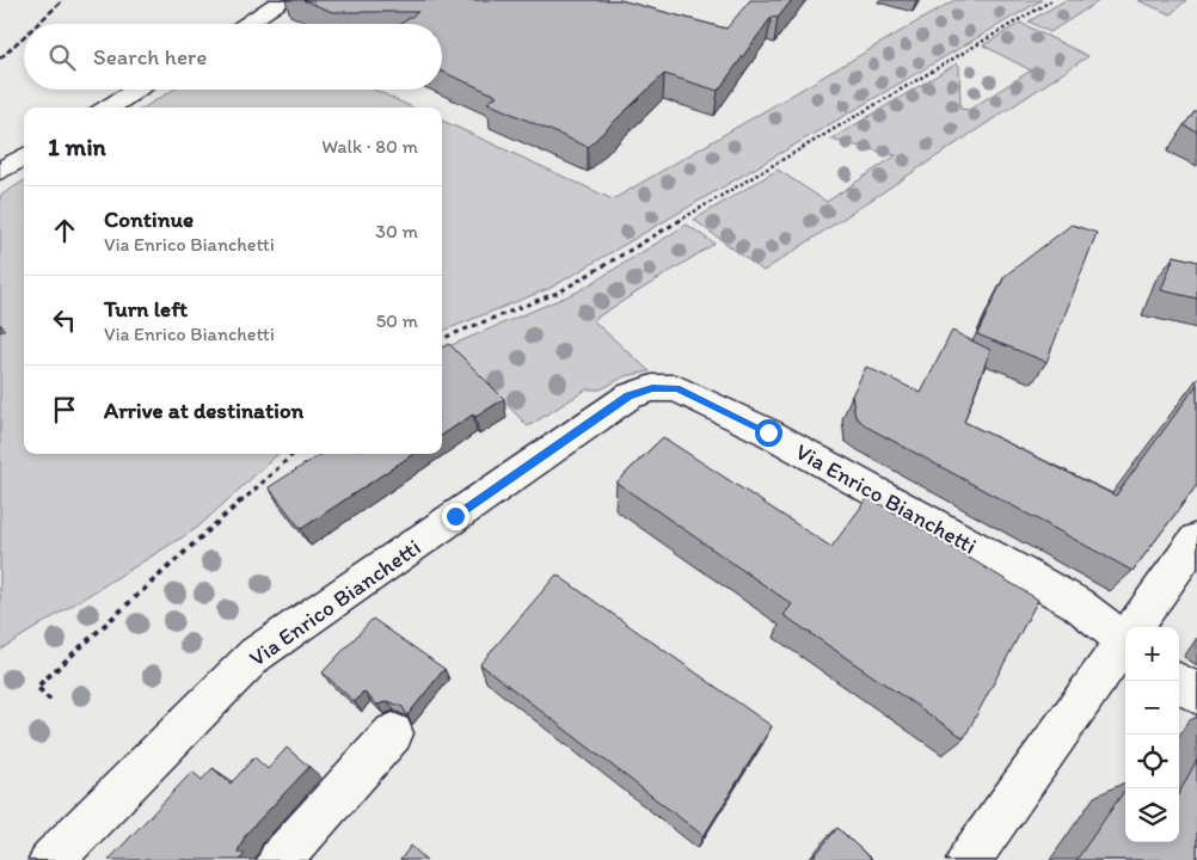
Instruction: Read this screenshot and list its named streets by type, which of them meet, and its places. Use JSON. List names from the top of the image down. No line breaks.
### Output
{"streets":{"street":["Via Enrico Bianchetti"]},"page":{"search":"Search here","heading":["1 min","Walk · 80 m"],"list":[["Continue","Via Enrico Bianchetti","30 m"],["Turn left","Via Enrico Bianchetti","50 m"],"Arrive at destination"],"map_buttons":["+","−"]}}
